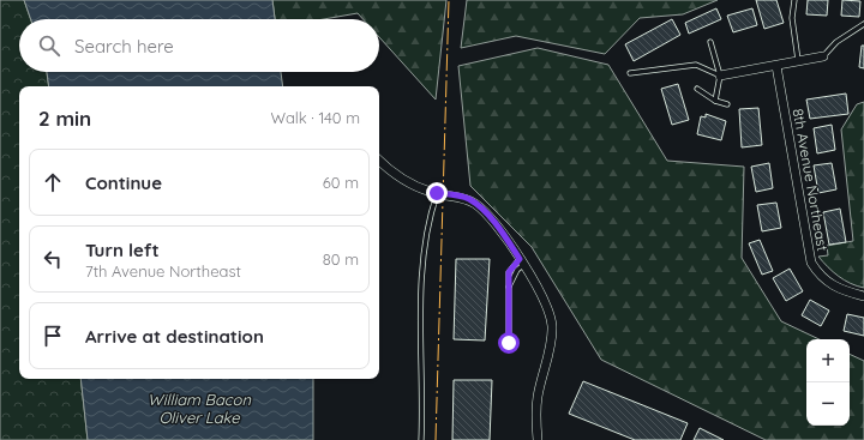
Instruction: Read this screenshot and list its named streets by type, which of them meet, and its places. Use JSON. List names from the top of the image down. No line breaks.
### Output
{"streets":{"street":["8th Avenue Northeast"]},"water":["William Bacon Oliver Lake"],"page":{"search":"Search here","heading":["2 min","Walk · 140 m"],"list":[["Continue","60 m"],["Turn left","7th Avenue Northeast","80 m"],"Arrive at destination"],"map_buttons":["+","−"]}}
